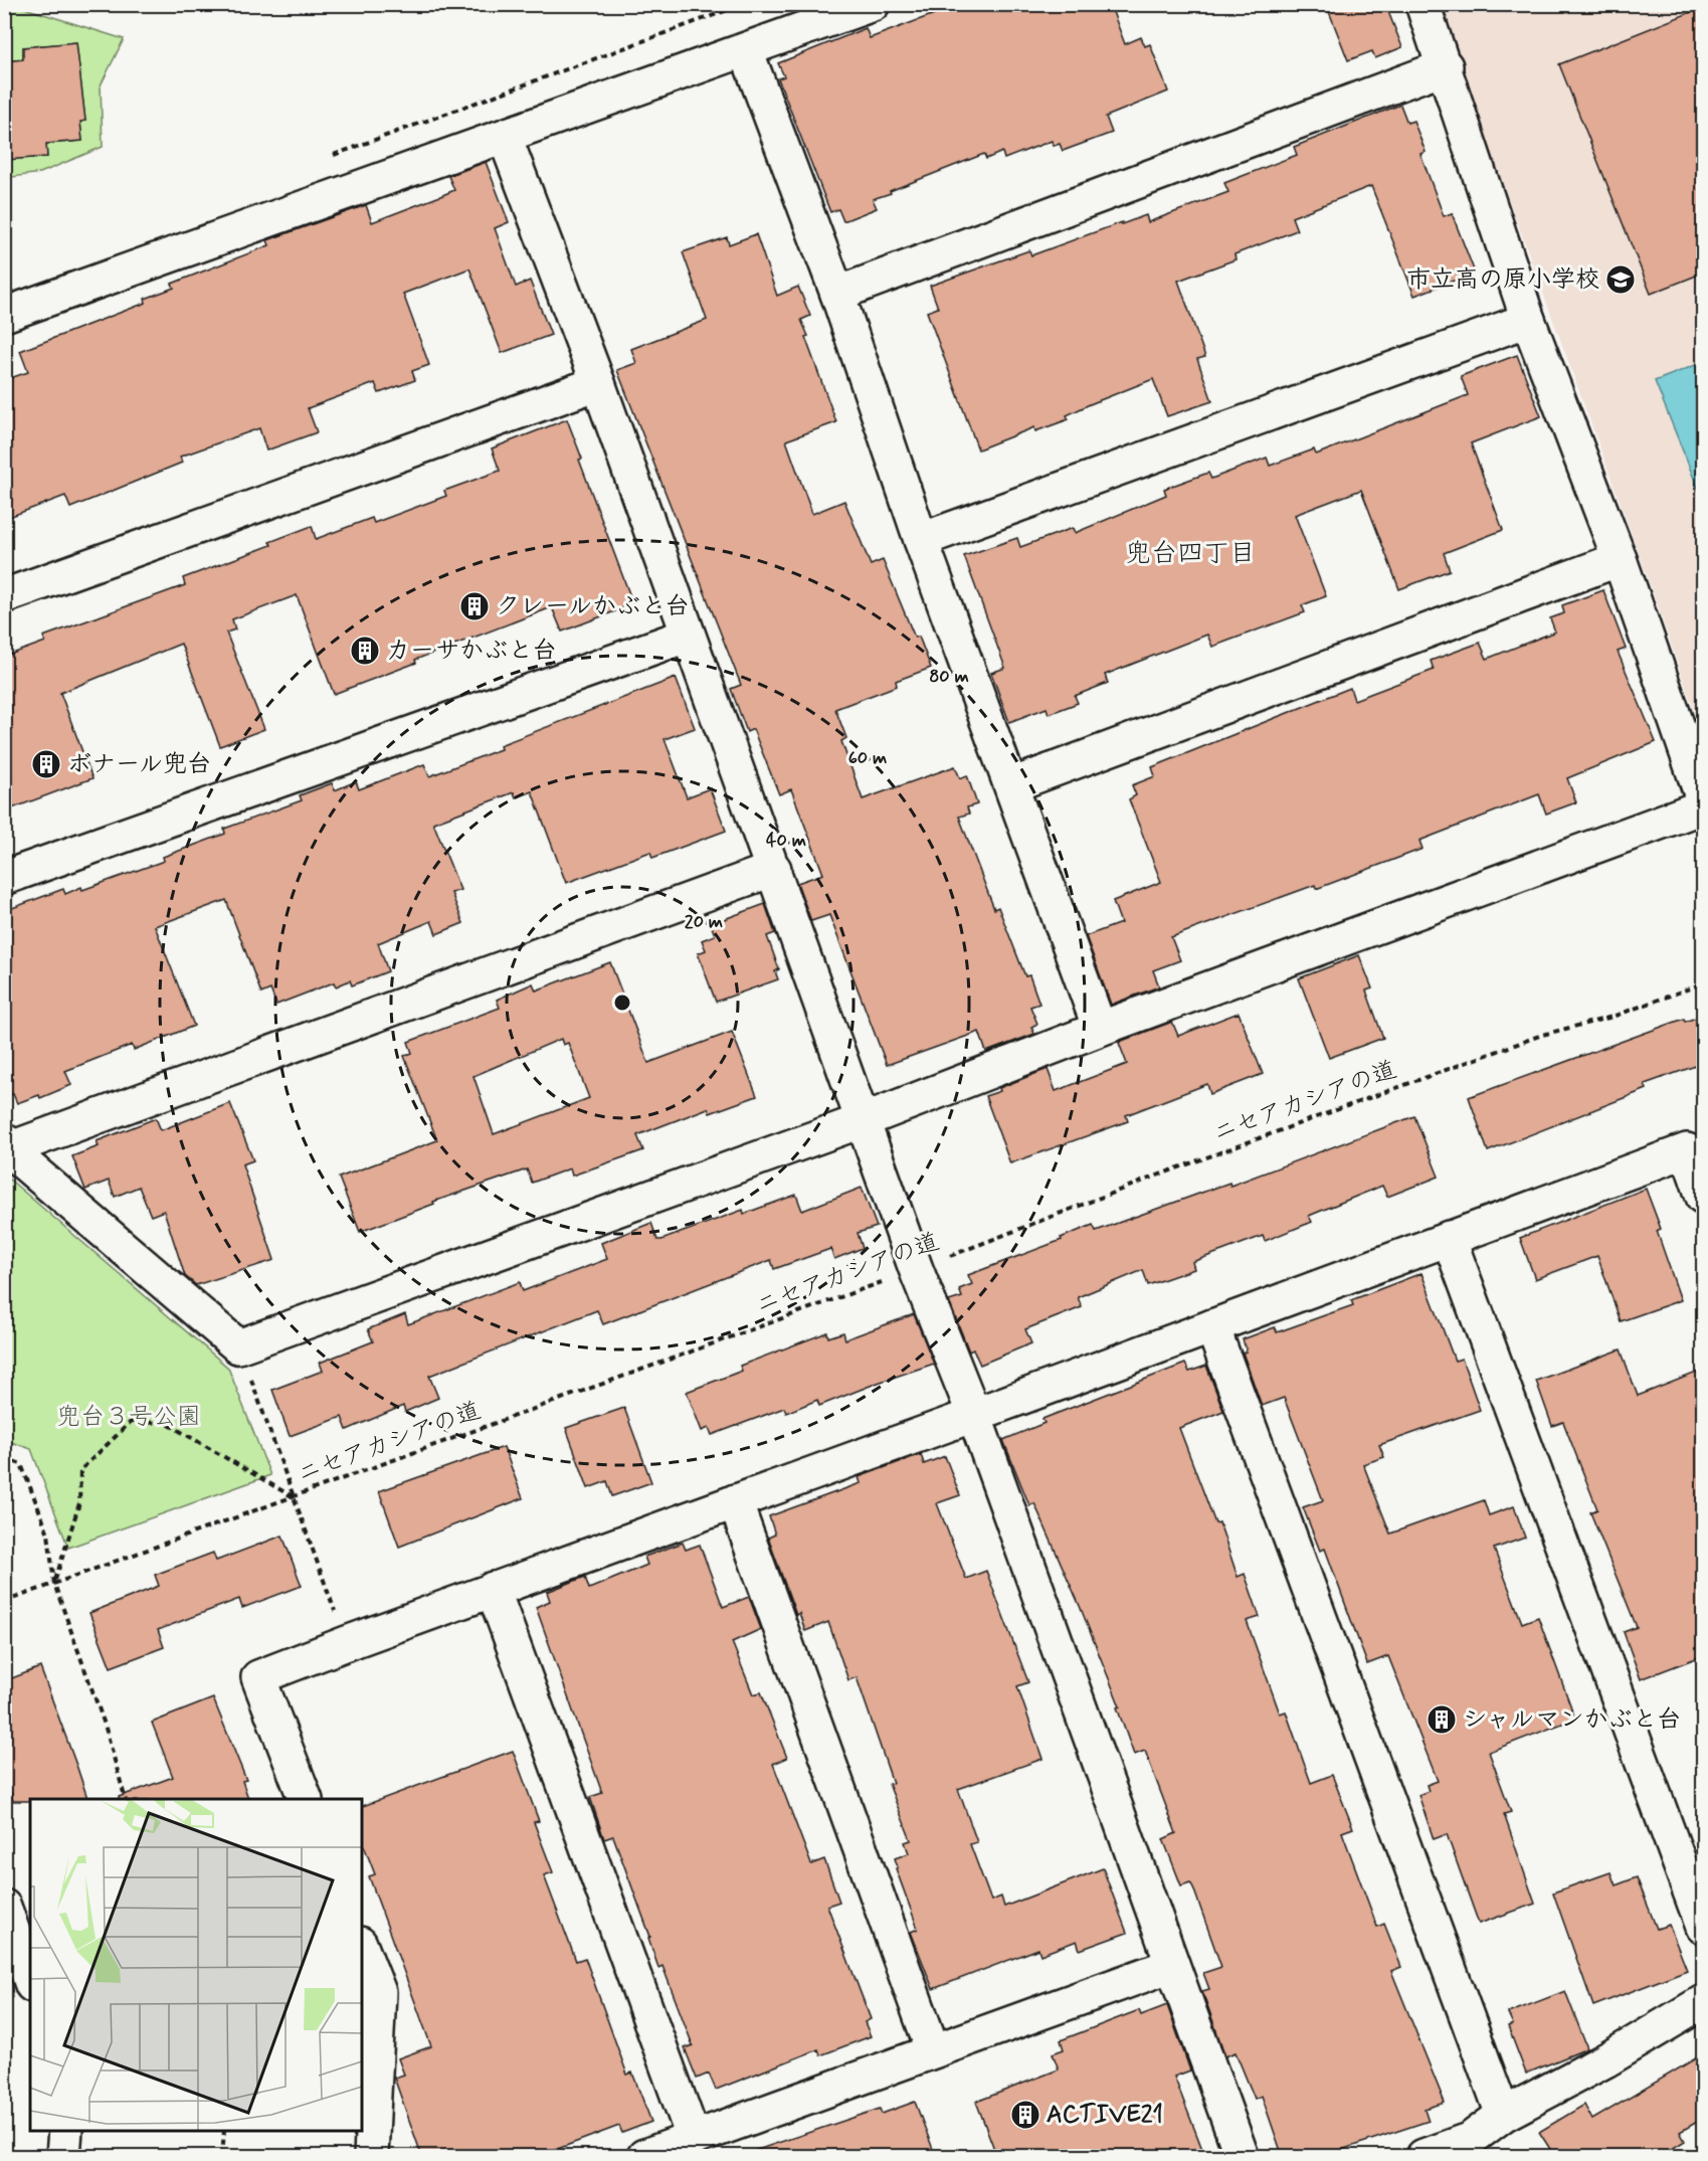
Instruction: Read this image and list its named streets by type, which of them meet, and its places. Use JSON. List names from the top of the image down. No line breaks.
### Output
{"streets":{"path":["ニセアカシアの道"]},"districts":["兜台四丁目"],"parks":["兜台３号公園"],"places":{"school or university":["市立高の原小学校"],"building":["クレールかぶと台","カーサかぶと台","ボナール兜台","シャルマンかぶと台","ACTIVE21"]},"rings":["80 m","60 m","40 m","20 m"]}
